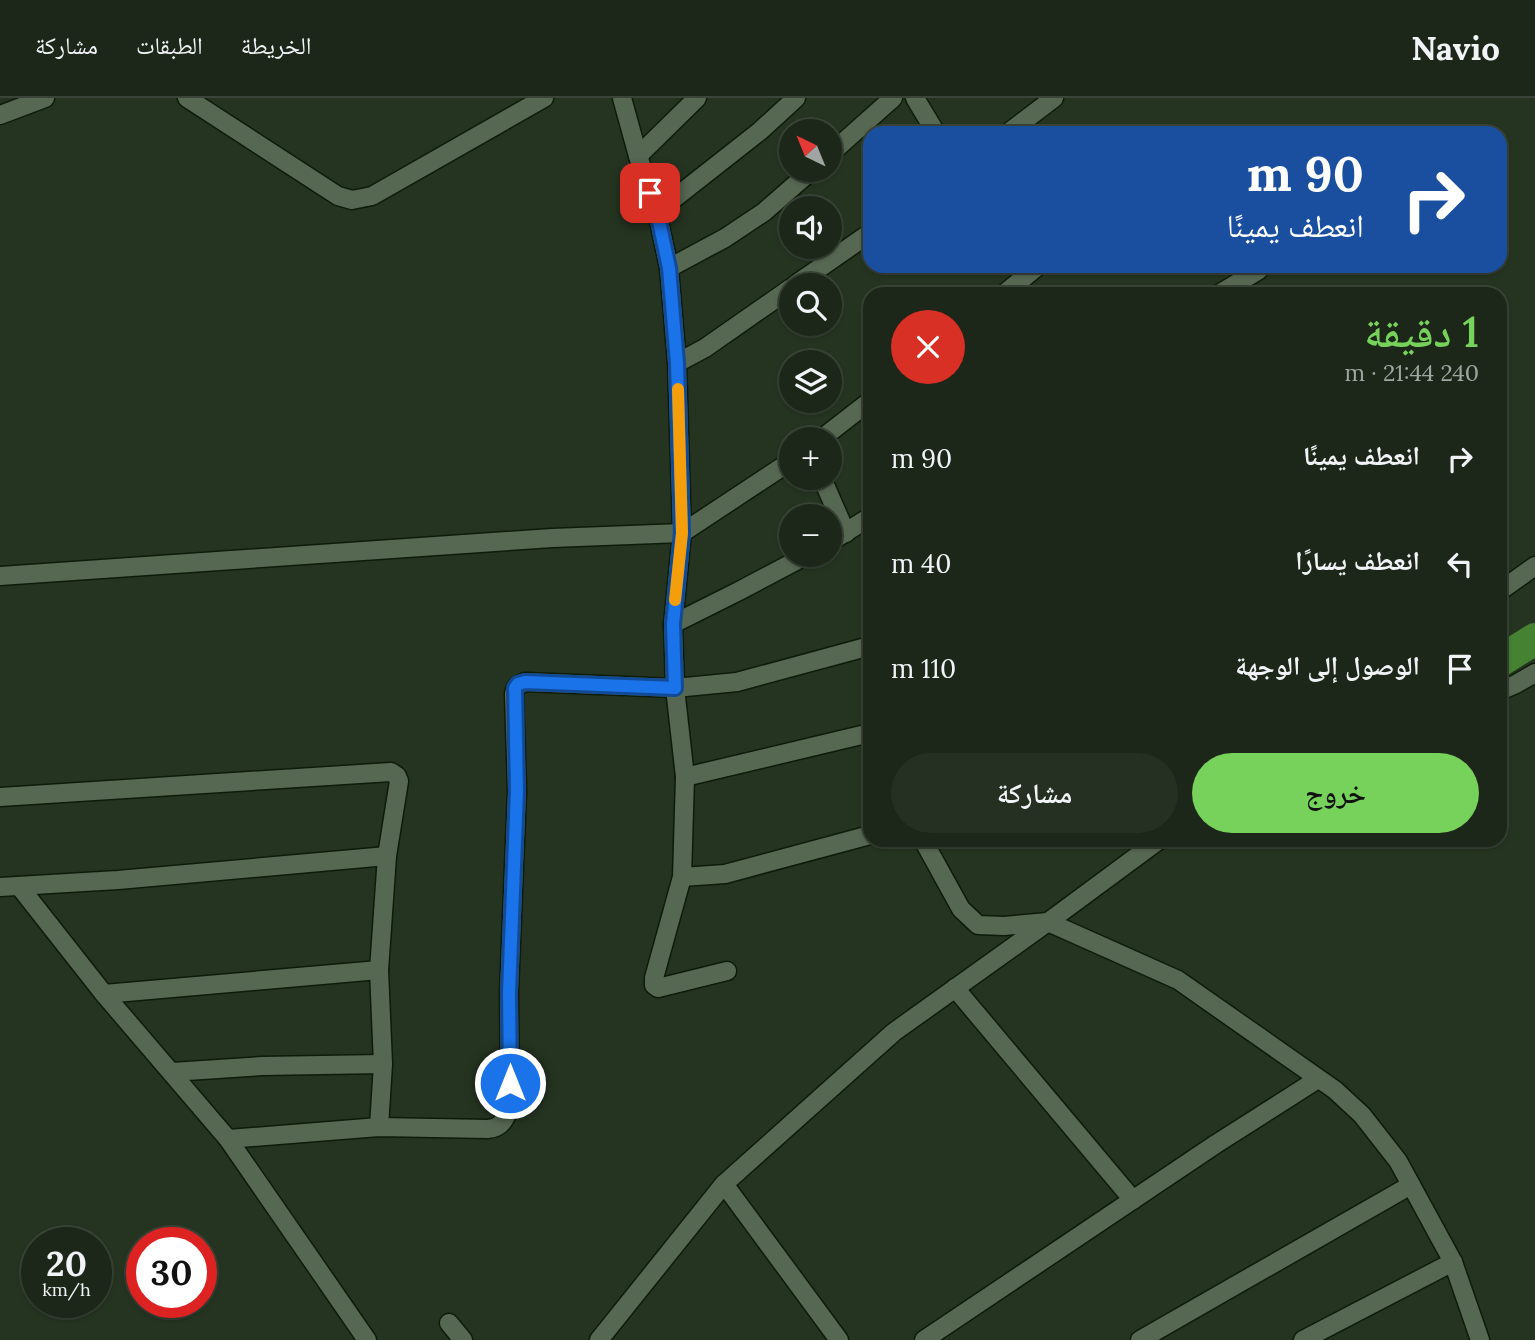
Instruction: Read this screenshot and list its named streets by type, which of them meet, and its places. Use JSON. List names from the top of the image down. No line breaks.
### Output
{"north":"top left","page":{"header":"Navio","nav":["الخريطة","الطبقات","مشاركة"],"map_buttons":["+","−"],"turn":["90 m","انعطف يمينًا"],"heading":["1 دقيقة","240 m · 21:44"],"list":[{"name":"انعطف يمينًا","value":"90 m"},{"name":"انعطف يسارًا","value":"40 m"},{"name":"الوصول إلى الوجهة","value":"110 m"}],"buttons":["خروج","مشاركة"],"speed":"20 km/h","limit":"30"}}
